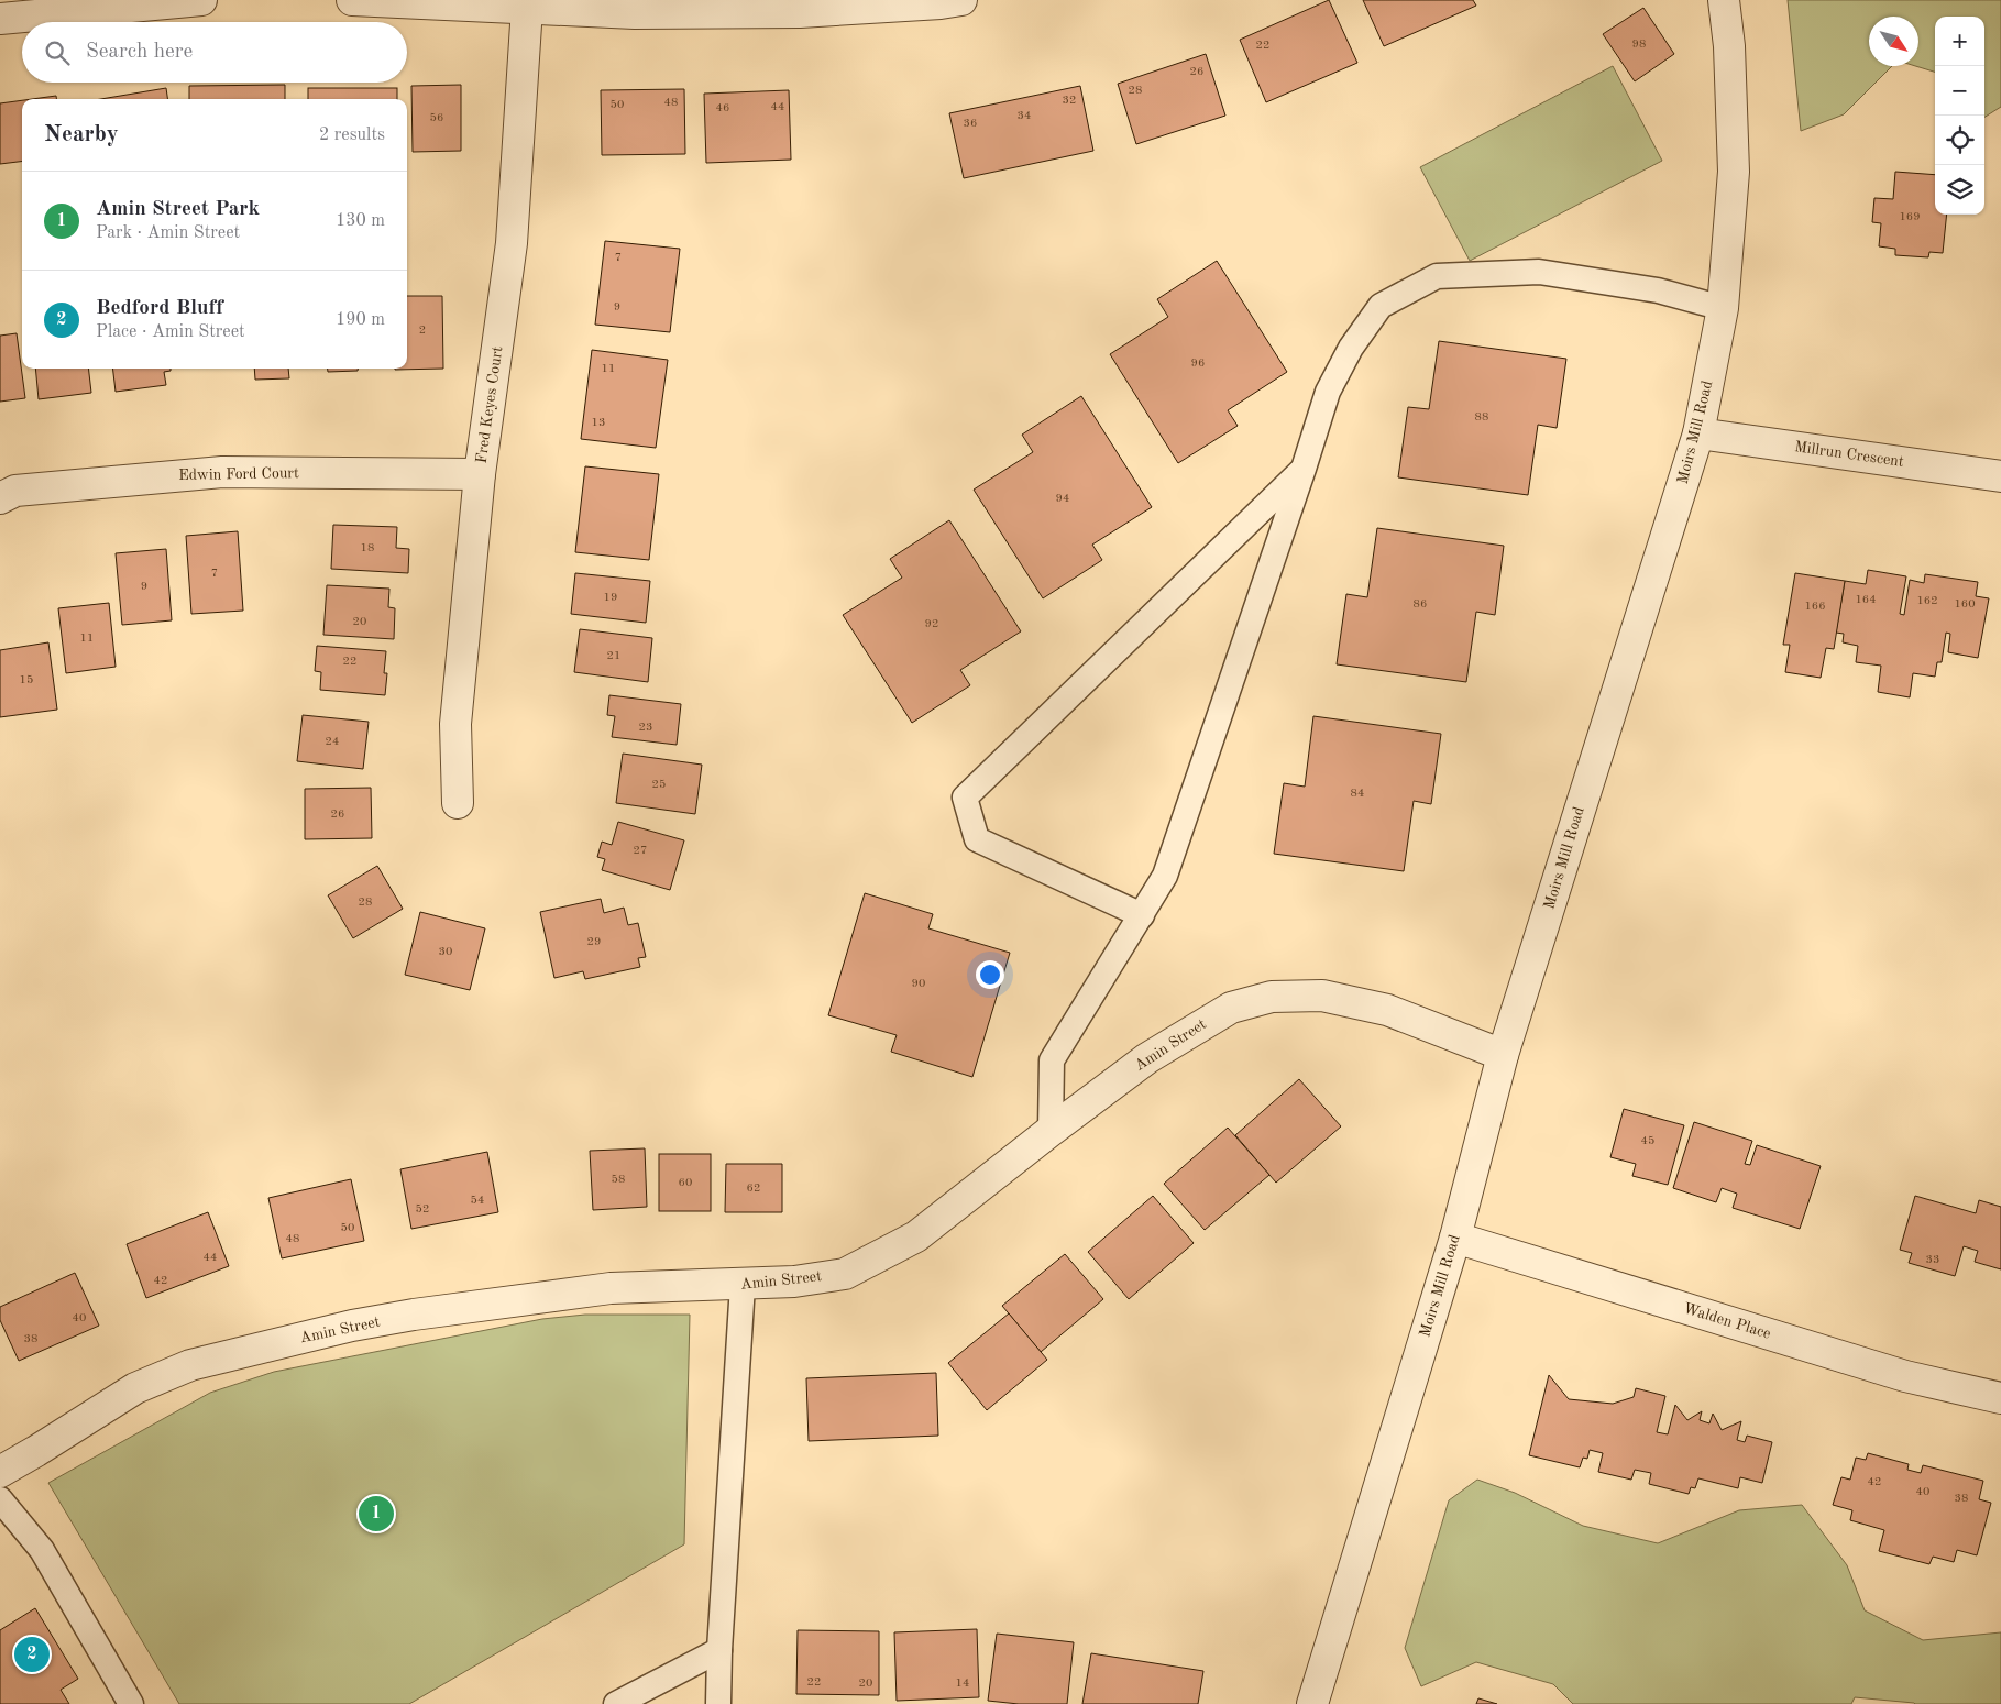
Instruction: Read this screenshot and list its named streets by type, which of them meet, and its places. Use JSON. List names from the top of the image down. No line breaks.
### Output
{"streets":{"street":["Fred Keyes Court","Moirs Mill Road","Millrun Crescent","Edwin Ford Court","Amin Street","Walden Place"]},"crossings":[["Fred Keyes Court","Edwin Ford Court"],["Moirs Mill Road","Millrun Crescent"],["Moirs Mill Road","Amin Street"],["Moirs Mill Road","Walden Place"]],"house_numbers":["98","22","26","28","32","48","50","44","46","34","56","36","169","7","9","2","96","11","88","13","94","18","7","9","19","164","162","86","160","166","20","92","11","21","22","15","23","24","25","84","26","27","28","29","30","90","45","58","60","62","54","52","50","48","44","33","42","40","38","42","40","38","22","20","14"],"north":"bottom right","page":{"map_buttons":["+","−"],"search":"Search here","heading":["Nearby","2 results"],"list":[{"mark":"1","name":"Amin Street Park","note":"Park · Amin Street","value":"130 m"},{"mark":"2","name":"Bedford Bluff","note":"Place · Amin Street","value":"190 m"}],"pins":["1","2"]}}
